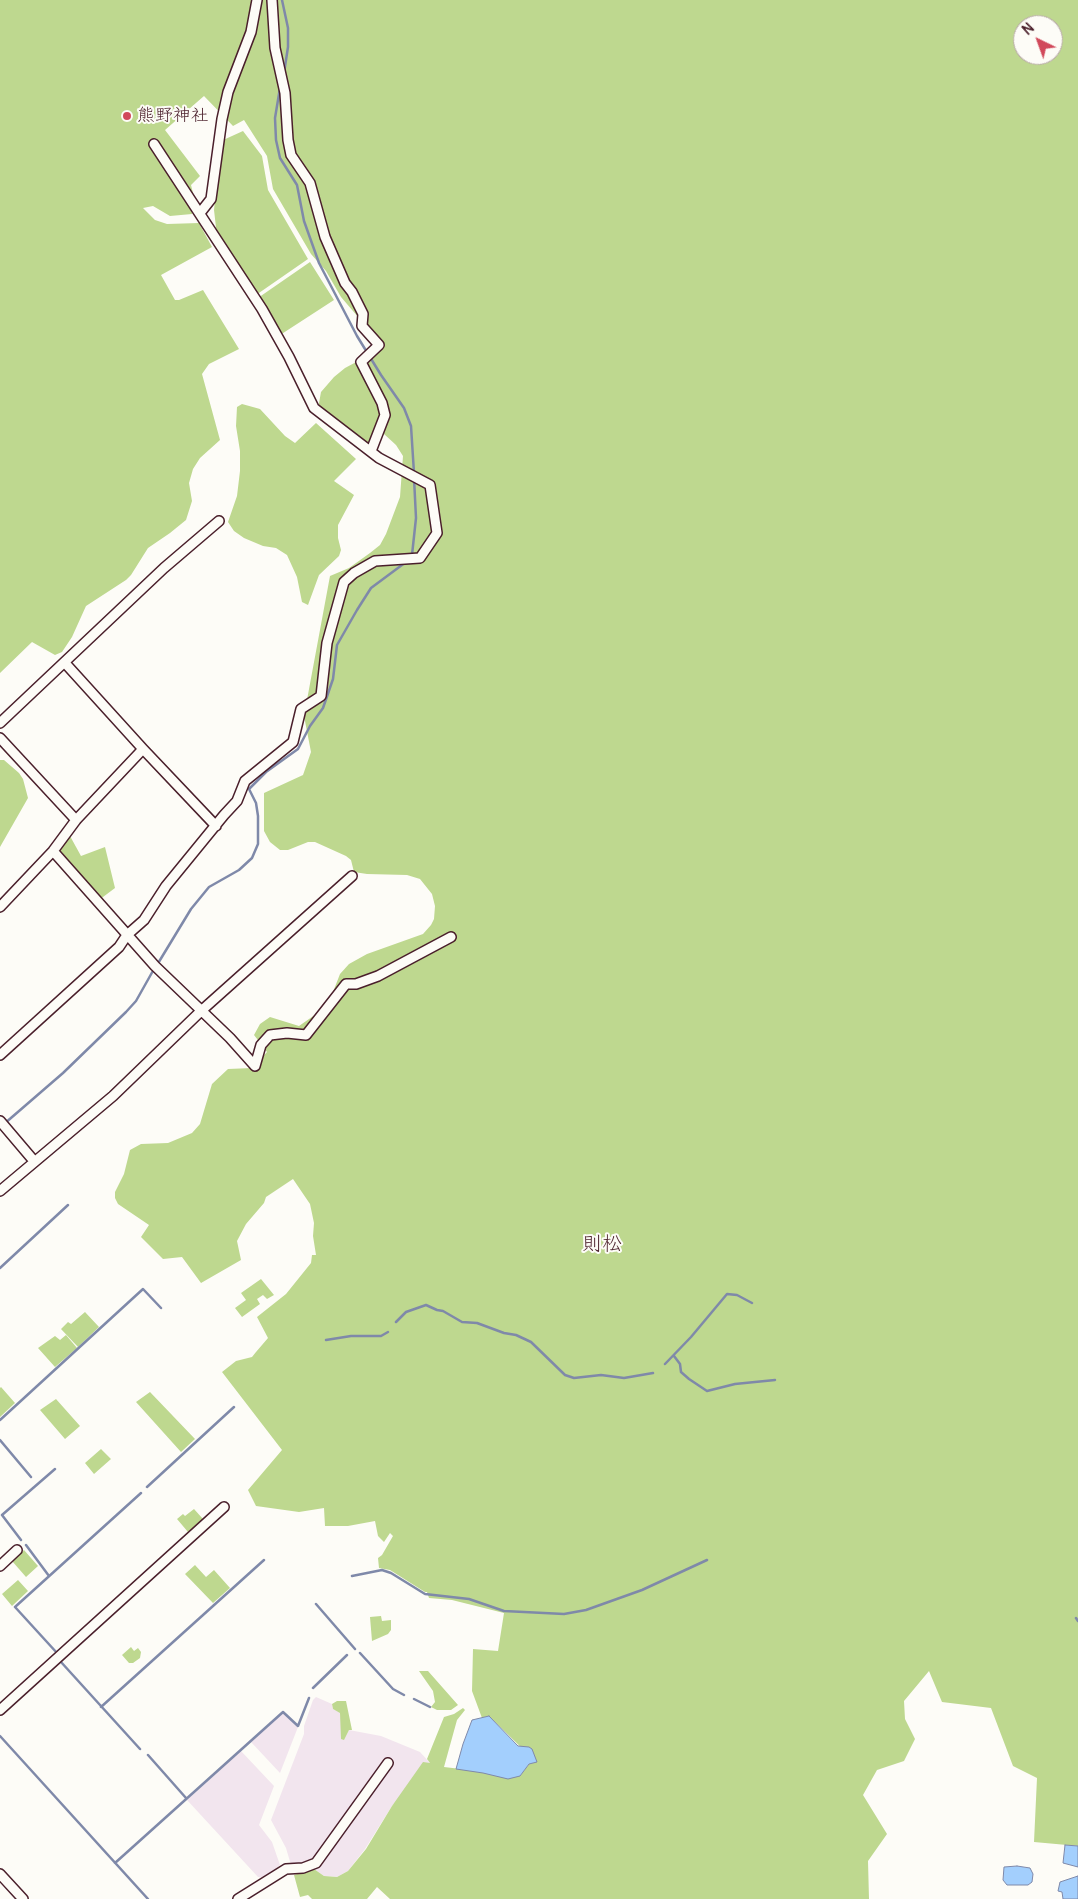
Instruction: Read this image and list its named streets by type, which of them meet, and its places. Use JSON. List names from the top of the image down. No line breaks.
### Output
{"districts":["則松"],"places":["熊野神社"],"north":"top left"}
